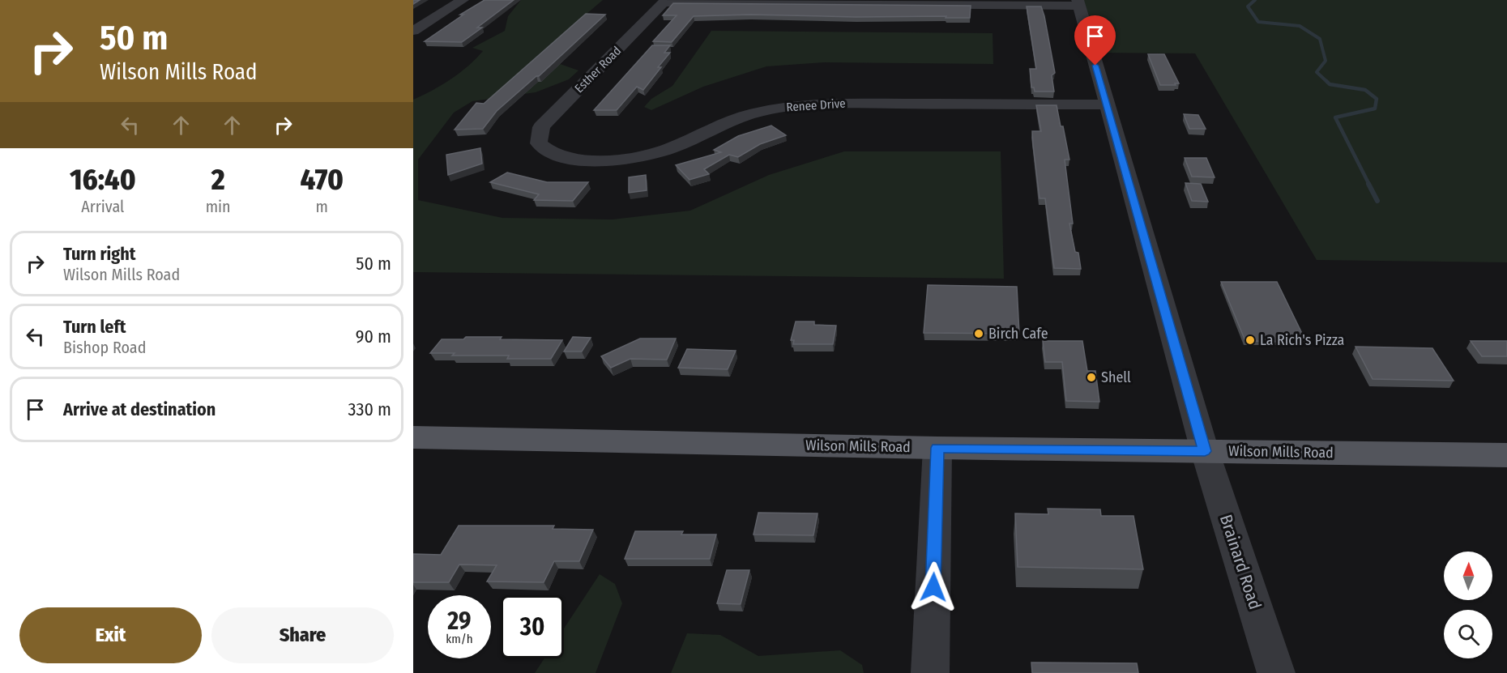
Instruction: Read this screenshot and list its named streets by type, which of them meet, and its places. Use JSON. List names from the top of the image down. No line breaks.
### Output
{"streets":{"main road":["Wilson Mills Road"],"street":["Esther Road","Renee Drive","Brainard Road"]},"crossings":[["Esther Road","Renee Drive"],["Renee Drive","Brainard Road"],["Wilson Mills Road","Brainard Road"]],"places":["Birch Cafe","La Rich's Pizza","Shell"],"north":"top","page":{"turn":["50 m","Wilson Mills Road"],"eta":["16:40","Arrival","2","min","470","m"],"list":[{"name":"Turn right","note":"Wilson Mills Road","value":"50 m"},{"name":"Turn left","note":"Bishop Road","value":"90 m"},{"name":"Arrive at destination","value":"330 m"}],"speed":"29 km/h","limit":"30","buttons":["Exit","Share"]}}
